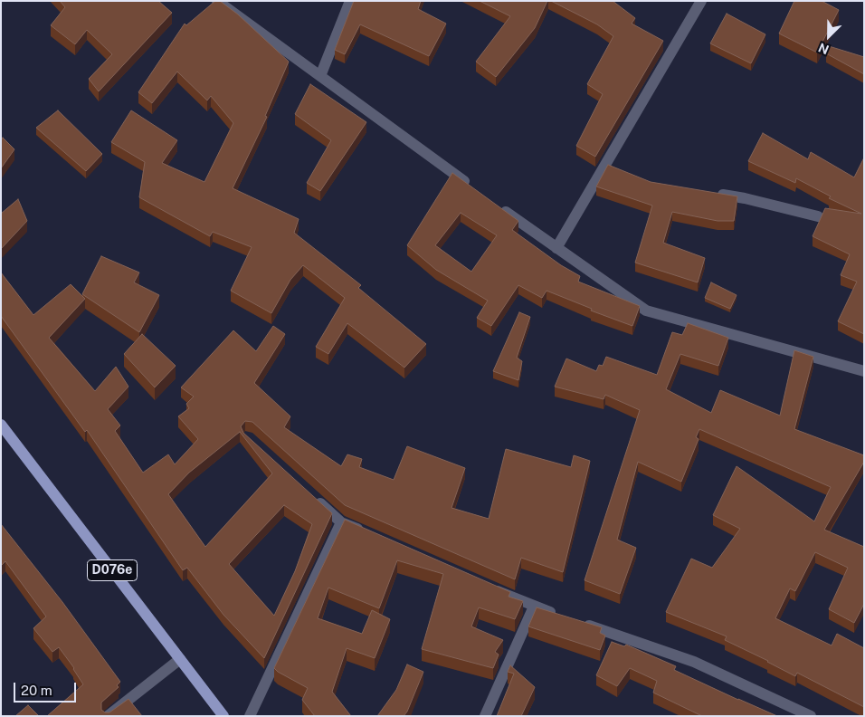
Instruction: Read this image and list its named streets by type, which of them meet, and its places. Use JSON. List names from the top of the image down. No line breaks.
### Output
{"streets":{"main road":["D076e"]},"scale_bar":"20 m","north":"bottom left"}
